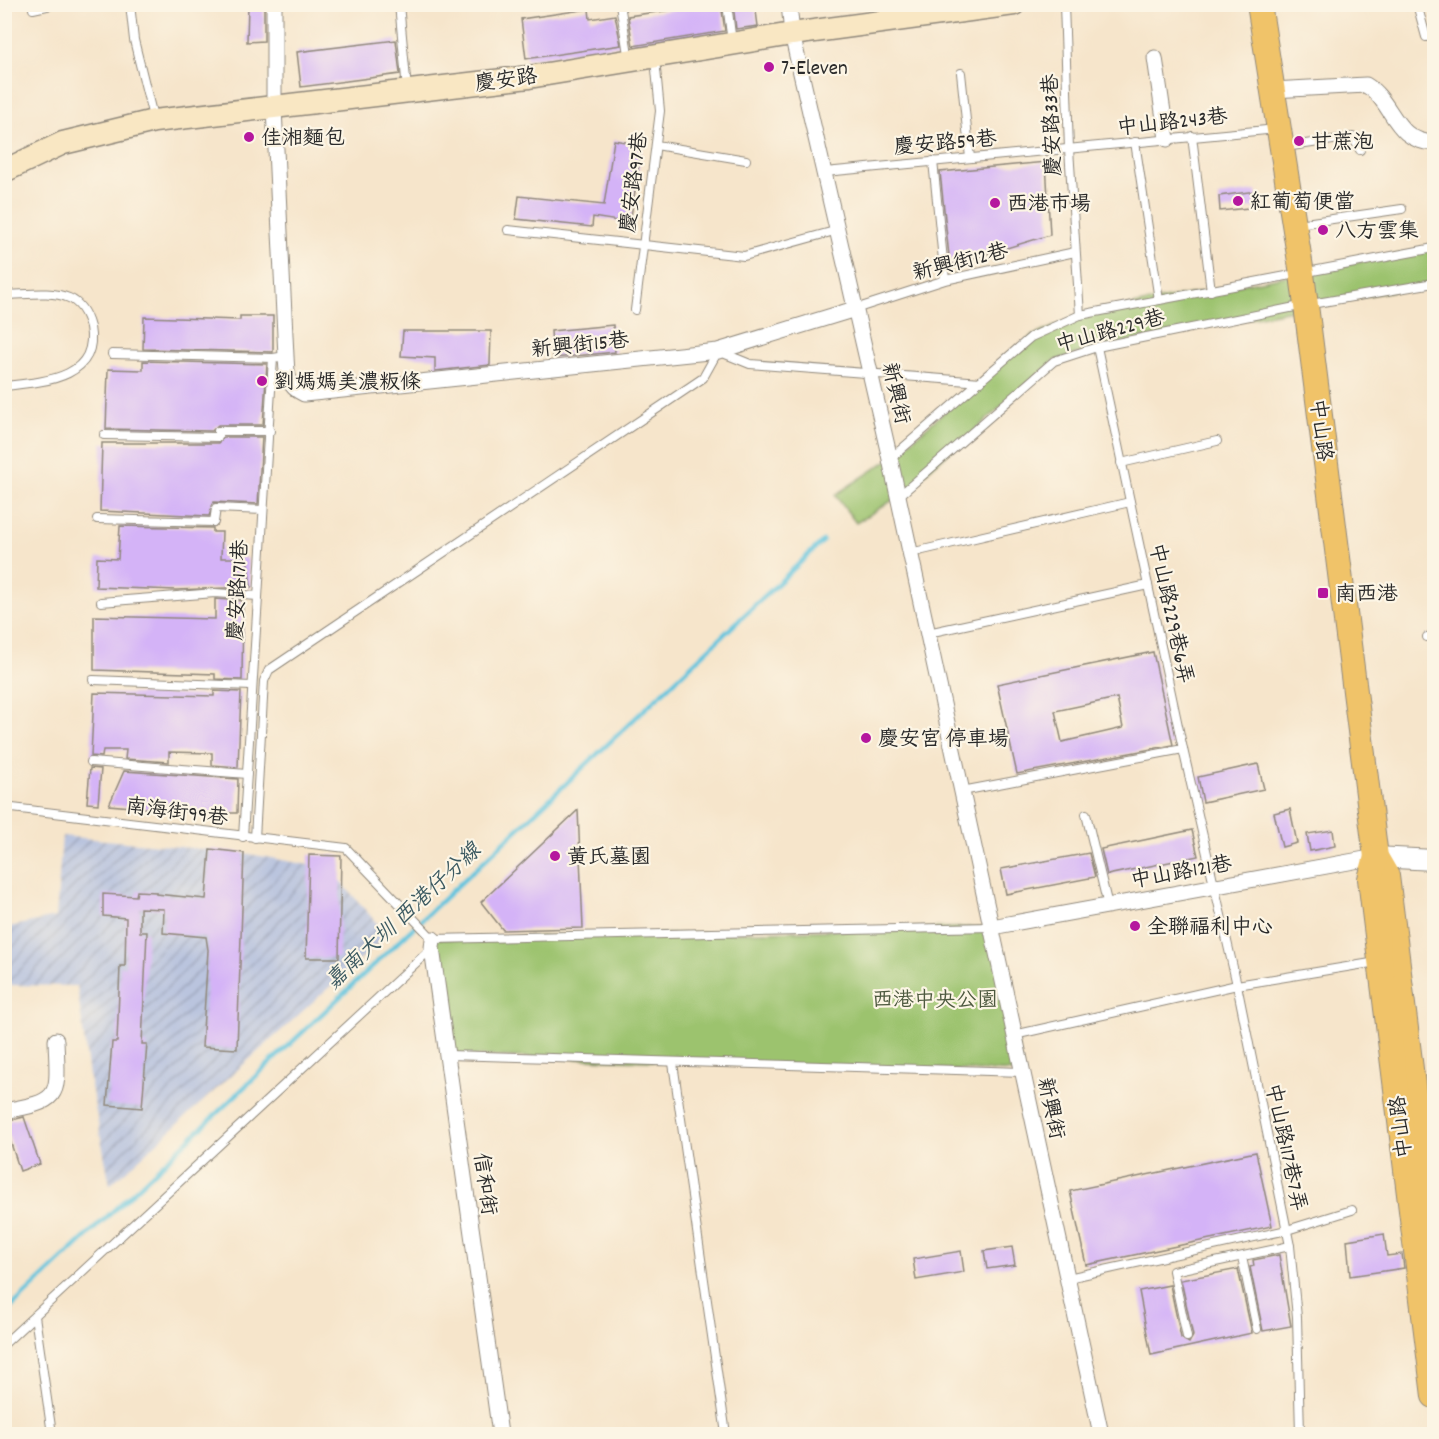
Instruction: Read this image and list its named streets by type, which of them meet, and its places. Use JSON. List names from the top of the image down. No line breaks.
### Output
{"streets":{"main road":["慶安路","中山路"],"street":["新興街15巷","新興街","慶安路171巷","中山路121巷","信和街"],"lane":["中山路243巷","慶安路33巷","慶安路59巷","慶安路97巷","新興街12巷","中山路229巷","中山路229巷6弄","南海街99巷","中山路117巷7弄"]},"crossings":[["慶安路","慶安路97巷"],["慶安路","新興街"],["慶安路","慶安路171巷"],["中山路243巷","慶安路33巷"],["中山路243巷","慶安路59巷"],["中山路243巷","中山路"],["慶安路33巷","慶安路59巷"],["慶安路33巷","新興街12巷"],["慶安路59巷","新興街"],["新興街12巷","新興街15巷"],["新興街12巷","新興街"],["中山路229巷","新興街"],["中山路229巷","中山路"],["中山路229巷","中山路229巷6弄"],["新興街15巷","新興街"],["新興街15巷","慶安路171巷"],["新興街","中山路121巷"],["中山路","中山路121巷"],["慶安路171巷","南海街99巷"],["中山路229巷6弄","中山路121巷"],["中山路229巷6弄","中山路117巷7弄"],["南海街99巷","信和街"],["中山路121巷","中山路117巷7弄"]],"water":["嘉南大圳 西港仔分線"],"parks":["西港中央公園"],"places":{"other":["7-Eleven","佳湘麵包","甘蔗泡","紅葡萄便當","西港市場","八方雲集","劉媽媽美濃粄條","慶安宮 停車場","黃氏墓園","全聯福利中心"],"transit":["南西港"]}}
